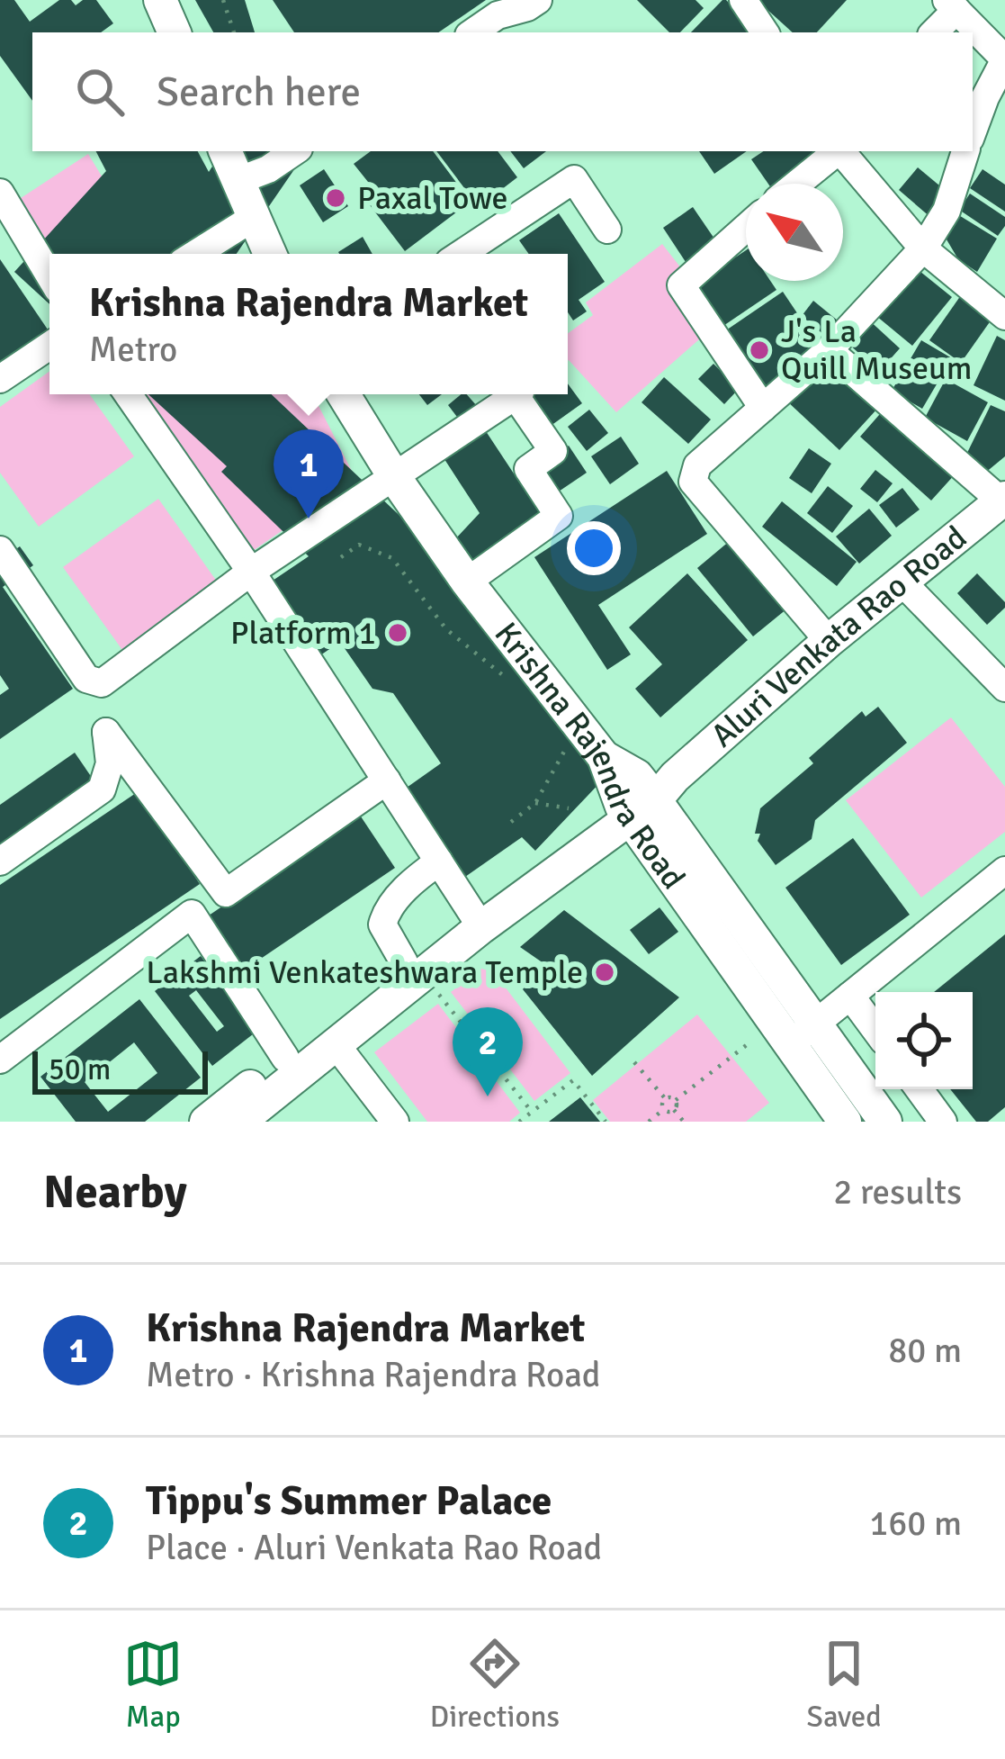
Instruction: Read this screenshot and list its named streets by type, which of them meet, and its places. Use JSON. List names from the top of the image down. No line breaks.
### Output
{"streets":{"main road":["Aluri Venkata Rao Road","Krishna Rajendra Road"]},"crossings":[["Aluri Venkata Rao Road","Krishna Rajendra Road"]],"places":["Paxal Towe","J's La Quill Museum","Platform 1","Lakshmi Venkateshwara Temple"],"scale_bar":"50 m","north":"top left","page":{"search":"Search here","popup":["Krishna Rajendra Market","Metro"],"pins":["1","2"],"scale":"50 m","heading":["Nearby","2 results"],"list":[{"mark":"1","name":"Krishna Rajendra Market","note":"Metro · Krishna Rajendra Road","value":"80 m"},{"mark":"2","name":"Tippu's Summer Palace","note":"Place · Aluri Venkata Rao Road","value":"160 m"}],"nav":["Map","Directions","Saved"]}}
